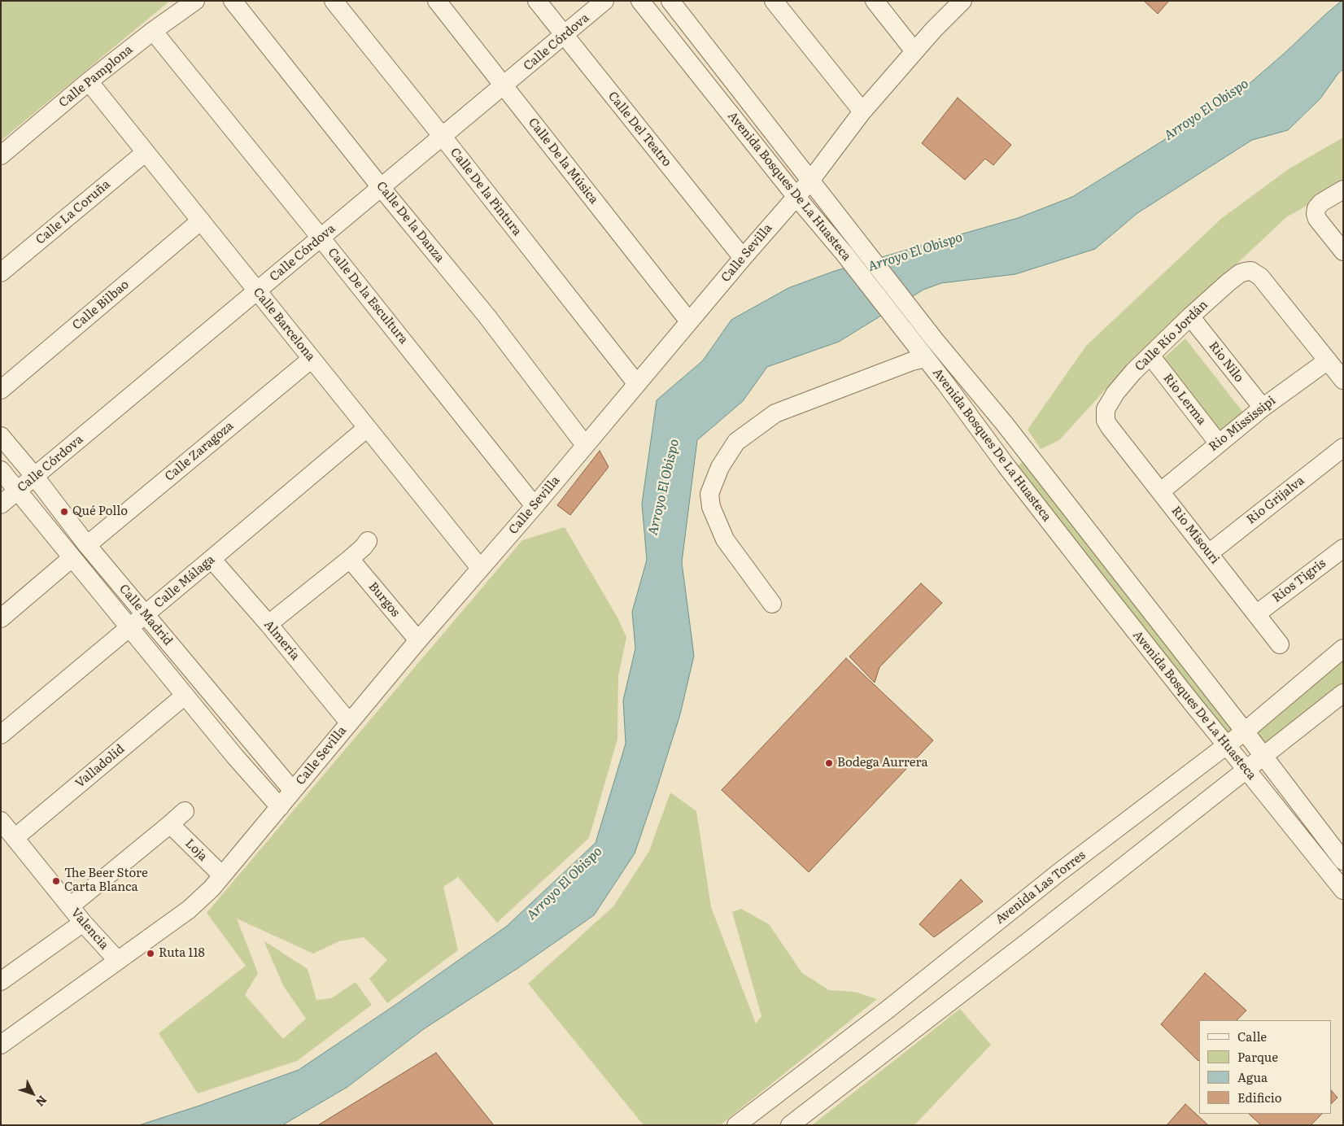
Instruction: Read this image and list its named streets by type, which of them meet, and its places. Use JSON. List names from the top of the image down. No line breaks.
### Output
{"streets":{"street":["Calle Córdova","Calle Pamplona","Calle Del Teatro","Calle De la Música","Avenida Bosques De La Huasteca","Calle De la Pintura","Calle La Coruña","Calle De la Danza","Calle Sevilla","Calle De la Escultura","Calle Bilbao","Calle Barcelona","Calle Río Jordán","Rio Nilo","Rio Lerma","Rio Mississipi","Calle Zaragoza","Rio Grijalva","Rio Misouri","Rios Tigris","Calle Málaga","Burgos","Calle Madrid","Almería","Valladolid","Loja","Avenida Las Torres","Valencia"]},"crossings":[["Calle Córdova","Calle Del Teatro"],["Calle Córdova","Calle De la Música"],["Calle Córdova","Calle De la Pintura"],["Calle Córdova","Calle De la Danza"],["Calle Córdova","Calle De la Escultura"],["Calle Córdova","Calle Barcelona"],["Calle Córdova","Calle Madrid"],["Calle Pamplona","Calle De la Escultura"],["Calle Pamplona","Calle Barcelona"],["Calle Del Teatro","Calle Sevilla"],["Calle De la Música","Calle Sevilla"],["Avenida Bosques De La Huasteca","Calle Sevilla"],["Avenida Bosques De La Huasteca","Avenida Las Torres"],["Calle De la Pintura","Calle Sevilla"],["Calle La Coruña","Calle Barcelona"],["Calle De la Danza","Calle Sevilla"],["Calle Sevilla","Calle De la Escultura"],["Calle Sevilla","Calle Barcelona"],["Calle Sevilla","Burgos"],["Calle Sevilla","Calle Madrid"],["Calle Sevilla","Almería"],["Calle Sevilla","Loja"],["Calle Sevilla","Valencia"],["Calle Bilbao","Calle Barcelona"],["Calle Barcelona","Calle Zaragoza"],["Calle Barcelona","Calle Málaga"],["Calle Río Jordán","Rio Nilo"],["Calle Río Jordán","Rio Lerma"],["Calle Río Jordán","Rio Mississipi"],["Calle Río Jordán","Rio Misouri"],["Rio Nilo","Rio Mississipi"],["Rio Lerma","Rio Mississipi"],["Rio Mississipi","Rio Misouri"],["Calle Zaragoza","Calle Madrid"],["Rio Grijalva","Rio Misouri"],["Rio Misouri","Rios Tigris"],["Calle Málaga","Calle Madrid"],["Calle Málaga","Almería"],["Calle Madrid","Valladolid"],["Valladolid","Valencia"]],"water":["Arroyo El Obispo"],"places":["Qué Pollo","Bodega Aurrera","The Beer Store Carta Blanca","Ruta 118"],"legend":["Calle","Parque","Agua","Edificio"],"north":"bottom right"}
